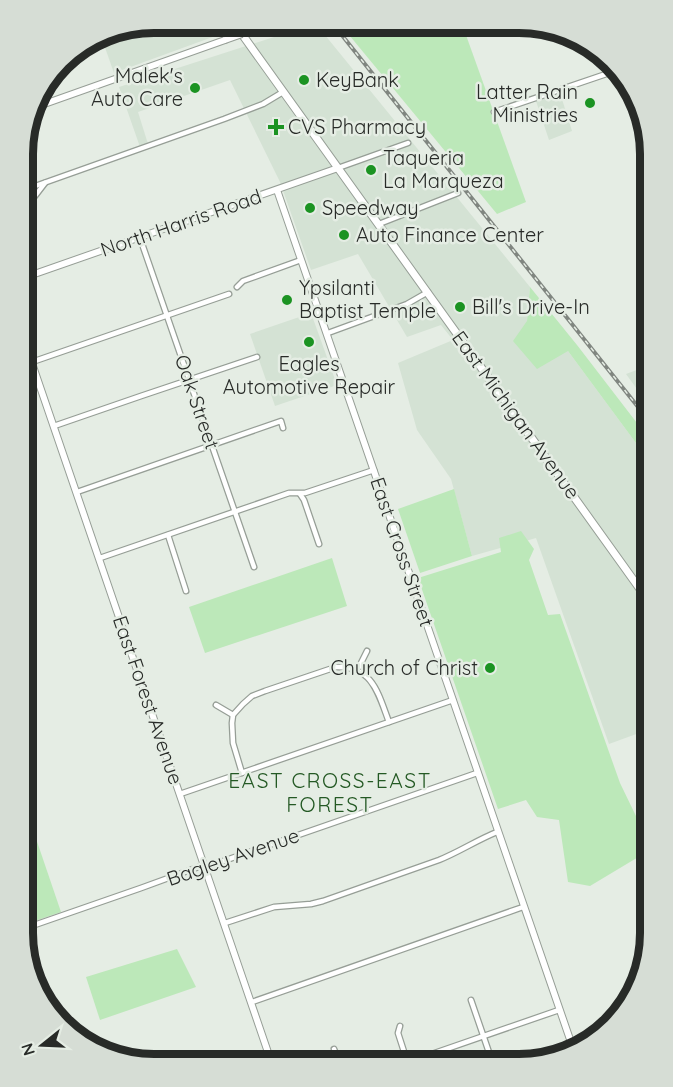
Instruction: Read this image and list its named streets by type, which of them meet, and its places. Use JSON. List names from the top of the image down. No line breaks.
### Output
{"streets":{"main road":["East Michigan Avenue"],"street":["North Harris Road","Oak Street","East Cross Street","East Forest Avenue","Bagley Avenue"]},"crossings":[["North Harris Road","Oak Street"],["North Harris Road","East Michigan Avenue"],["North Harris Road","East Cross Street"],["East Cross Street","Bagley Avenue"],["East Forest Avenue","Bagley Avenue"]],"districts":["EAST CROSS-EAST FOREST"],"places":{"other":["KeyBank","Malek's Auto Care","Latter Rain Ministries","Taqueria La Marqueza","Speedway","Auto Finance Center","Ypsilanti Baptist Temple","Bill's Drive-In","Eagles Automotive Repair","Church of Christ"],"health":["CVS Pharmacy"]},"north":"left"}
